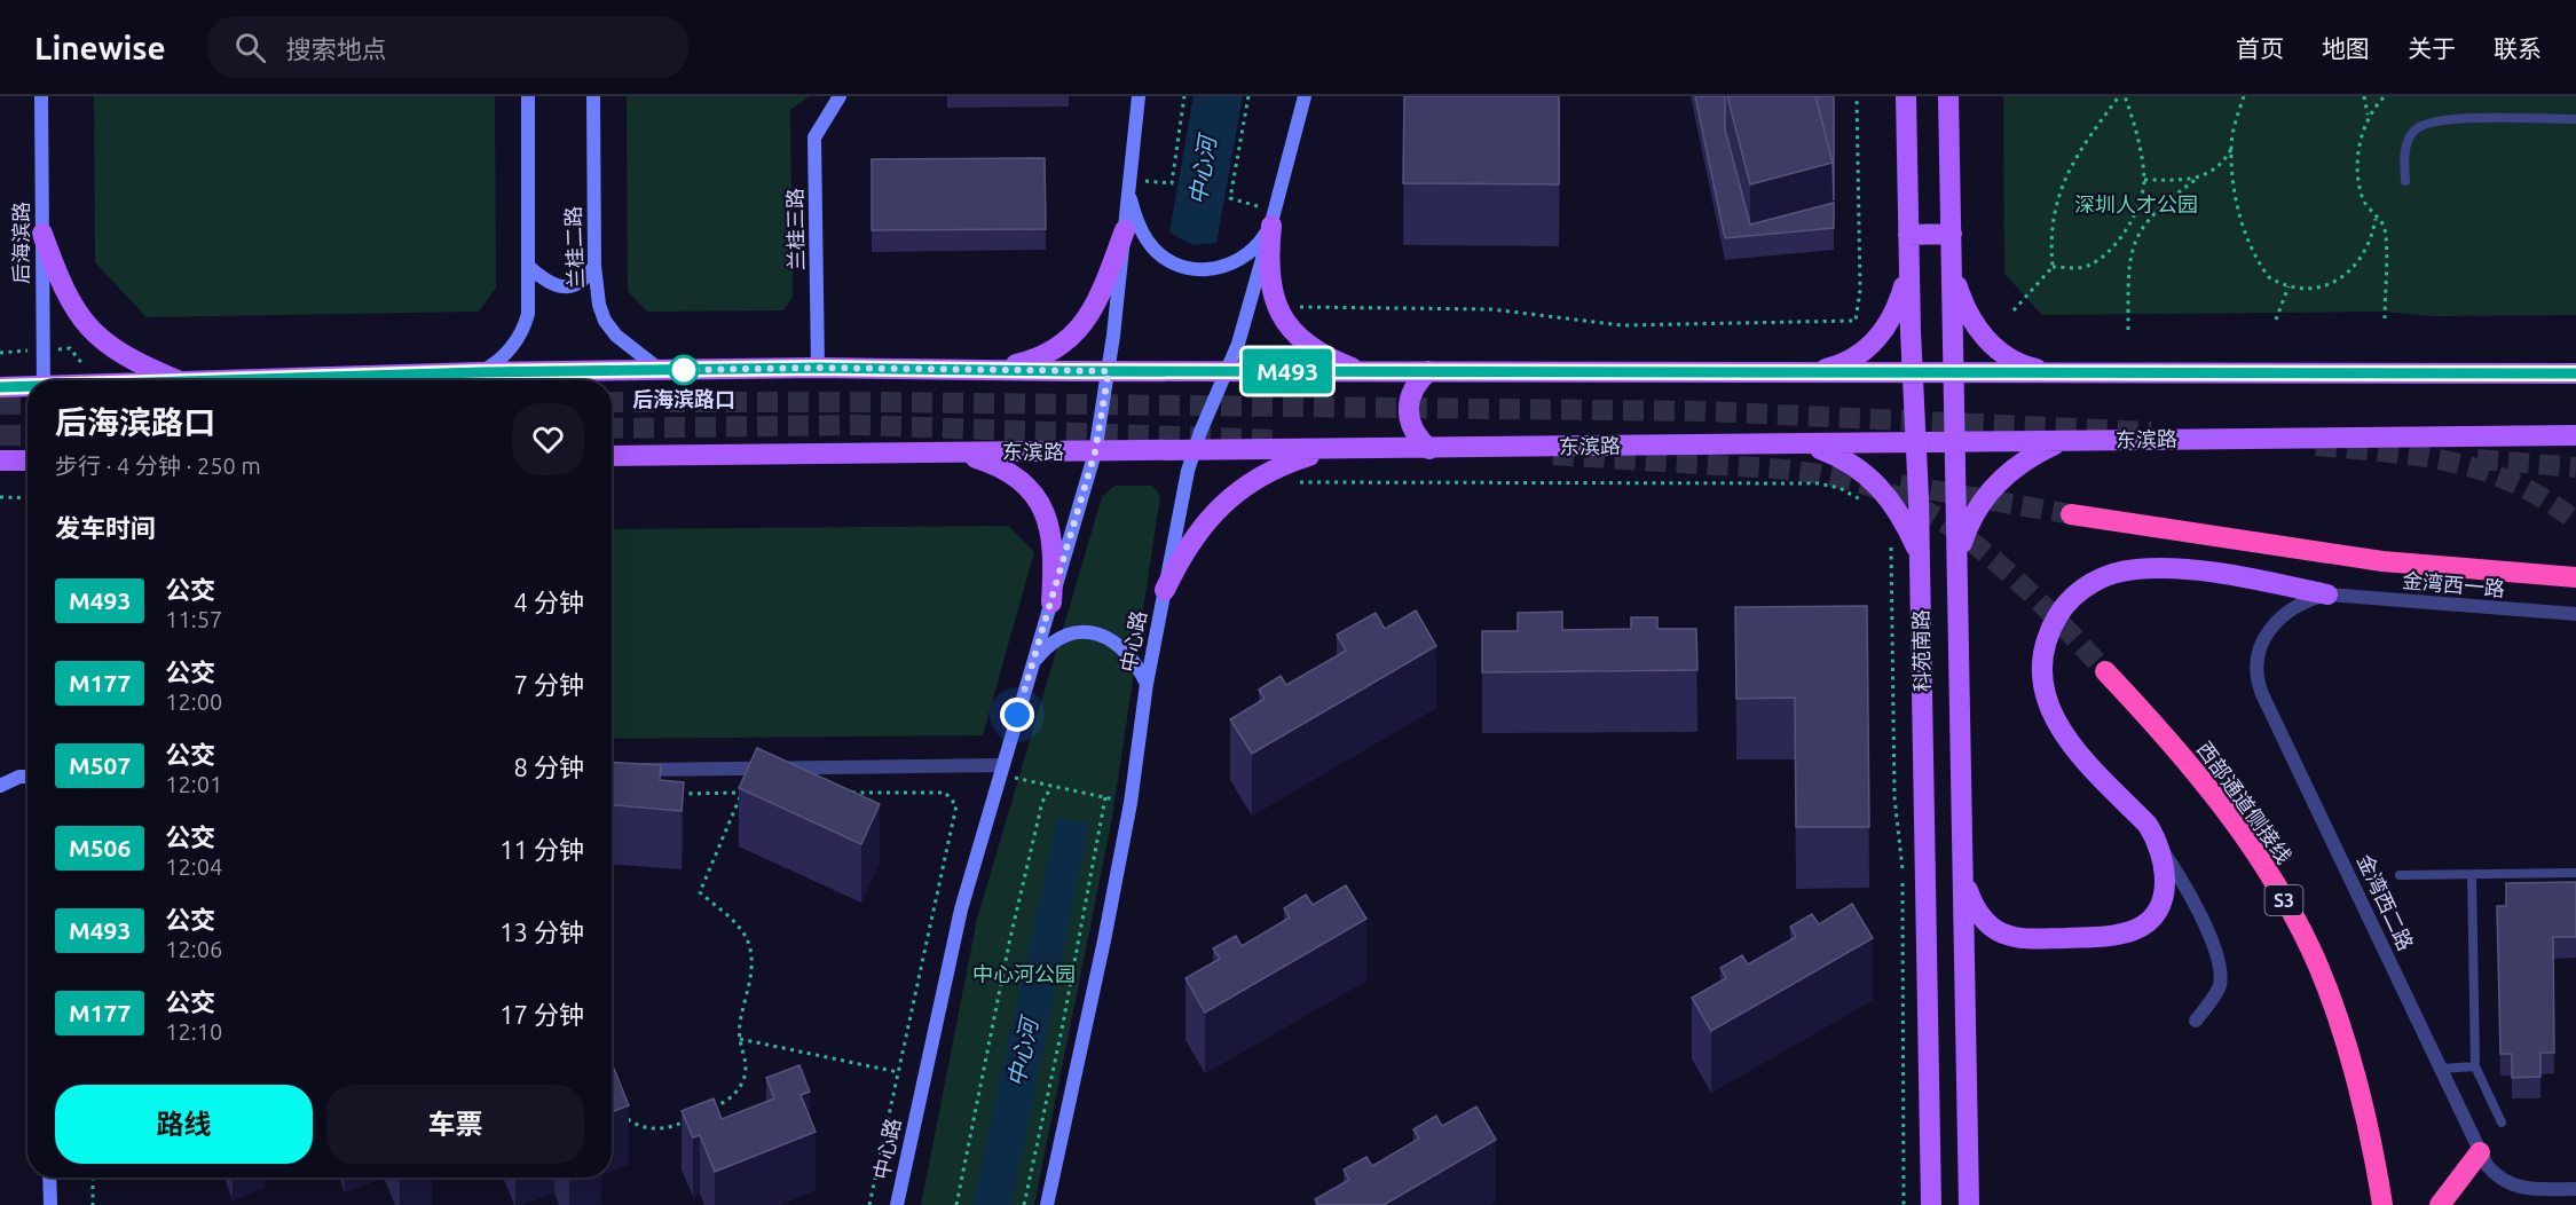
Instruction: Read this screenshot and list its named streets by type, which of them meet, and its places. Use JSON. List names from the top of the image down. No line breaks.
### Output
{"streets":{"highway":["西部通道侧接线","S3"],"main road":["兰桂三路","后海滨路","兰桂二路","东滨路","中心路","科苑南路"],"street":["金湾西一路","金湾西二路"]},"crossings":[["东滨路","中心路"],["东滨路","科苑南路"],["金湾西一路","金湾西二路"]],"water":["中心河"],"parks":["深圳人才公园","中心河公园"],"places":["后海滨路口"],"lines":["bus line M493"],"page":{"header":"Linewise","search":"搜索地点","nav":["首页","地图","关于","联系"],"on_map":"M493","heading":[["后海滨路口","步行 · 4 分钟 · 250 m"],"发车时间"],"list":[{"mark":"M493","name":"公交","note":"11:57","value":"4 分钟"},{"mark":"M177","name":"公交","note":"12:00","value":"7 分钟"},{"mark":"M507","name":"公交","note":"12:01","value":"8 分钟"},{"mark":"M506","name":"公交","note":"12:04","value":"11 分钟"},{"mark":"M493","name":"公交","note":"12:06","value":"13 分钟"},{"mark":"M177","name":"公交","note":"12:10","value":"17 分钟"}],"buttons":["路线","车票"]}}
